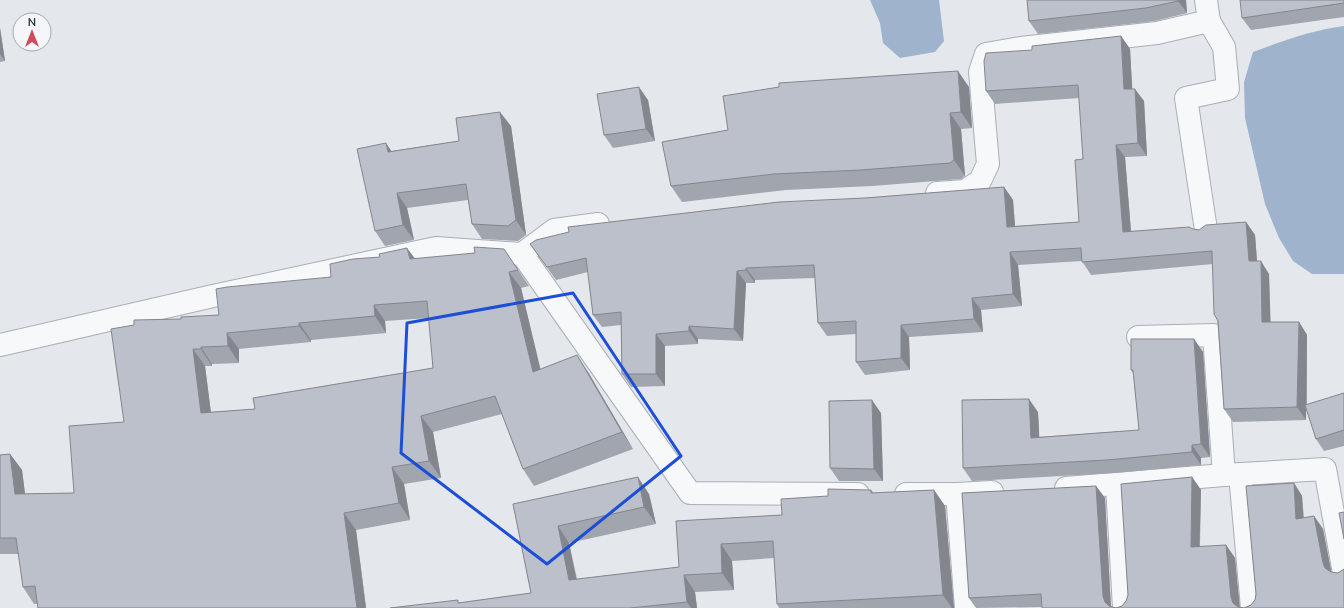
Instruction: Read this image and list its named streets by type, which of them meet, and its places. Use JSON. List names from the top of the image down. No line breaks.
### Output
{"north":"top"}
